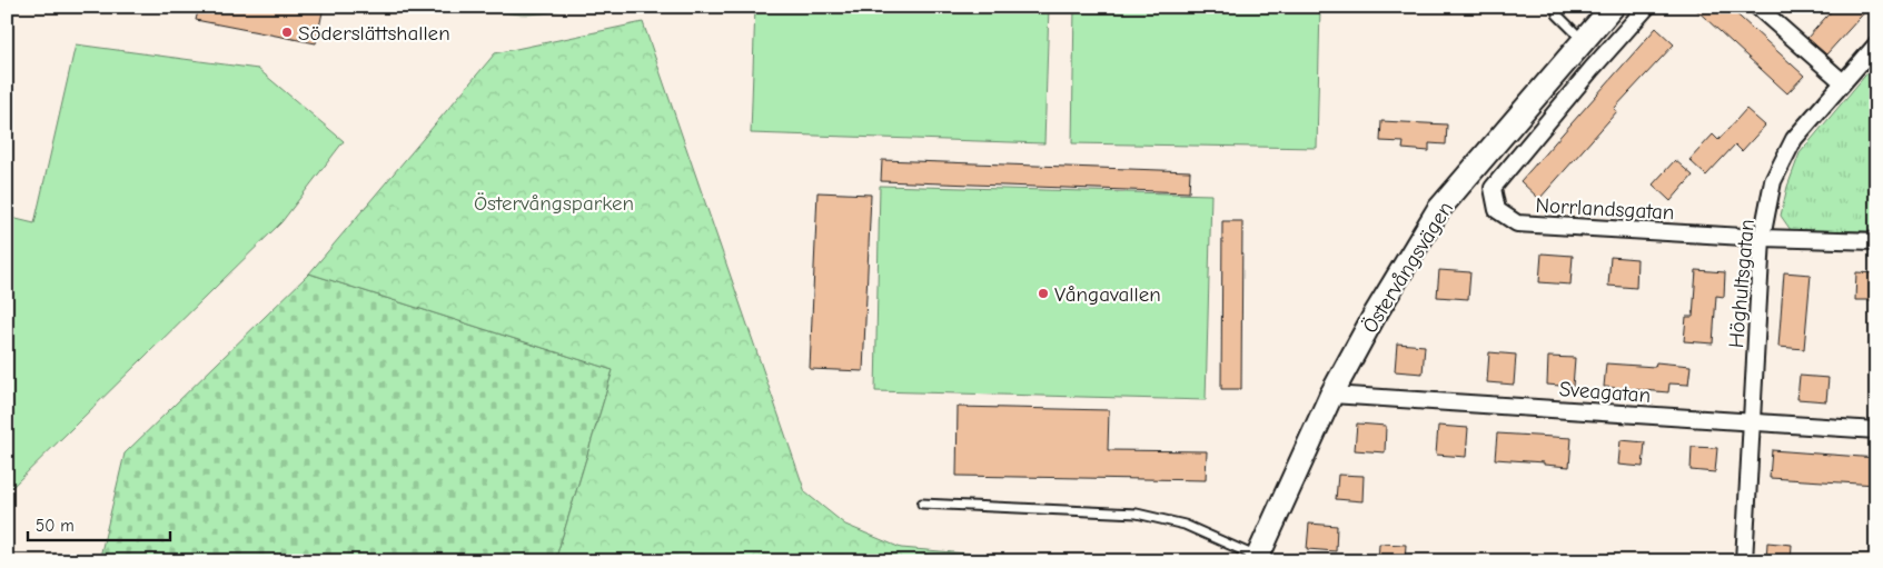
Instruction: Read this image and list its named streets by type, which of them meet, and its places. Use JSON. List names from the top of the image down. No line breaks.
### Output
{"streets":{"street":["Norrlandsgatan","Östervångsvägen","Höghultsgatan","Sveagatan"]},"crossings":[["Norrlandsgatan","Höghultsgatan"],["Östervångsvägen","Sveagatan"],["Höghultsgatan","Sveagatan"]],"parks":["Östervångsparken"],"places":["Söderslättshallen","Vångavallen"],"scale_bar":"50 m"}
